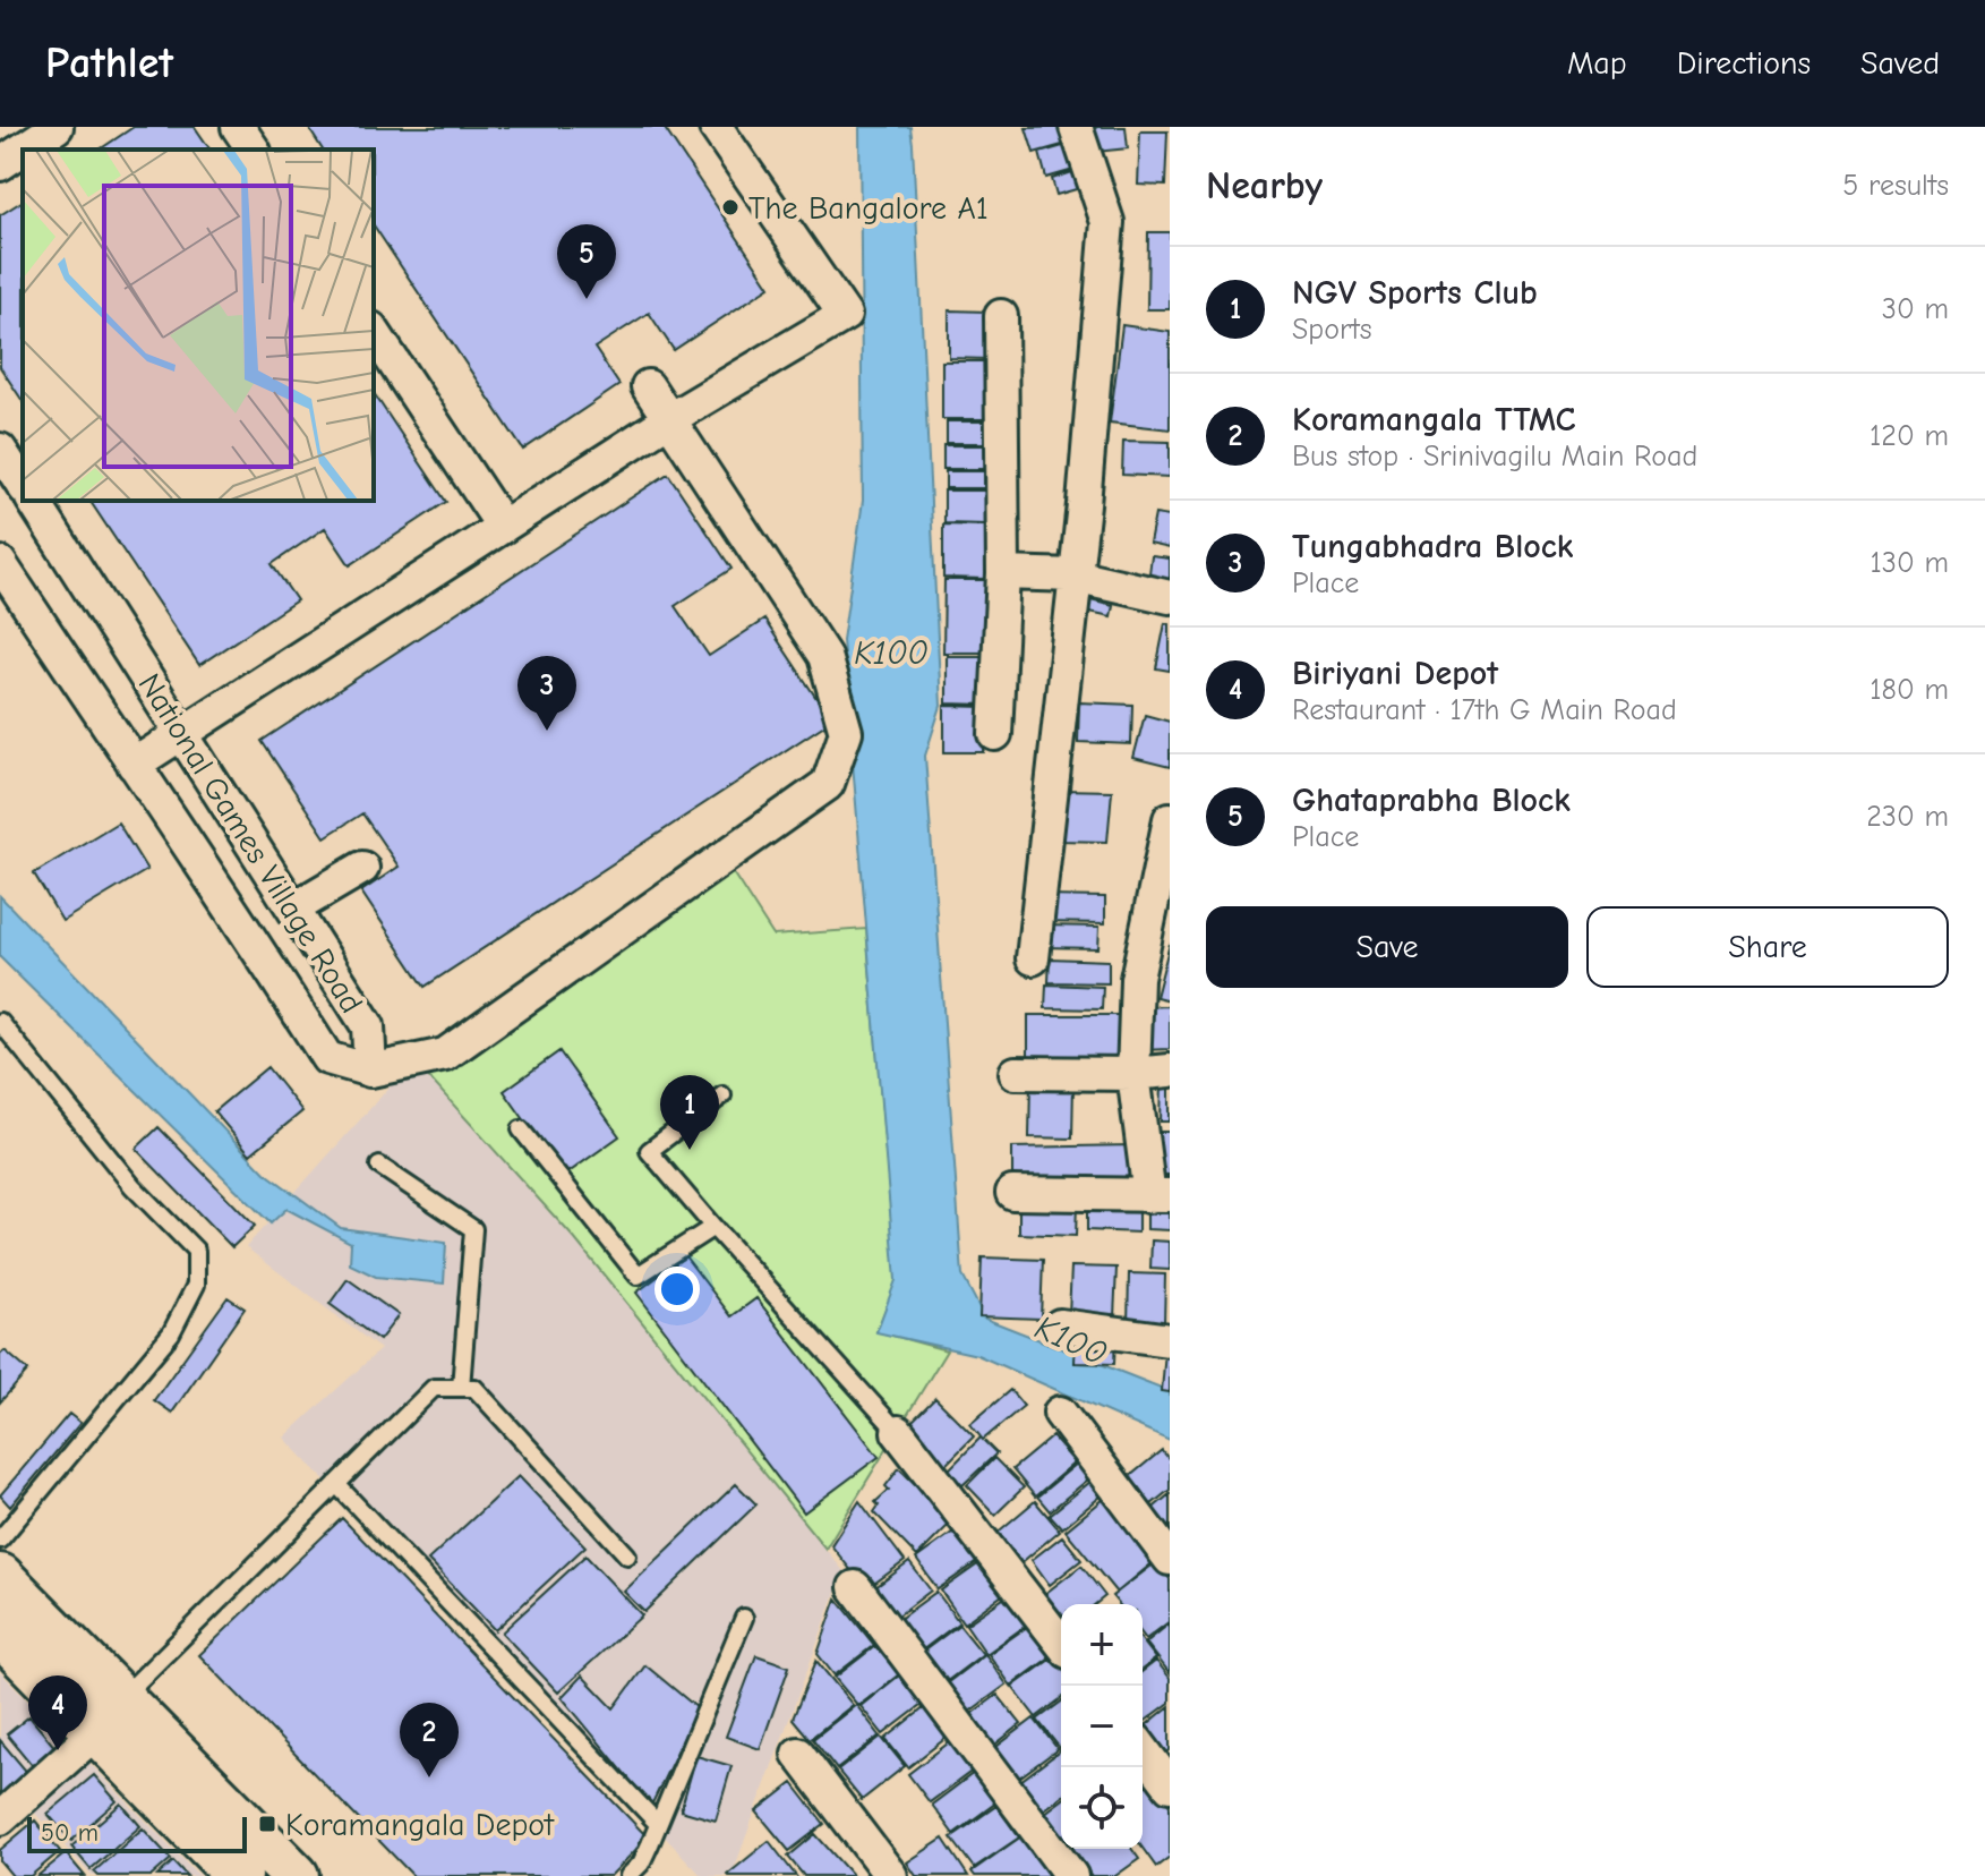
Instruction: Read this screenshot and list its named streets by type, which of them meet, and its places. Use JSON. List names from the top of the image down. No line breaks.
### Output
{"streets":{"street":["National Games Village Road"]},"water":["K100"],"places":{"other":["The Bangalore A1"],"transit":["Koramangala Depot"]},"scale_bar":"50 m","page":{"header":"Pathlet","nav":["Map","Directions","Saved"],"heading":["Nearby","5 results"],"pins":["5","3","1","4","2"],"list":[{"mark":"1","name":"NGV Sports Club","note":"Sports","value":"30 m"},{"mark":"2","name":"Koramangala TTMC","note":"Bus stop · Srinivagilu Main Road","value":"120 m"},{"mark":"3","name":"Tungabhadra Block","note":"Place","value":"130 m"},{"mark":"4","name":"Biriyani Depot","note":"Restaurant · 17th G Main Road","value":"180 m"},{"mark":"5","name":"Ghataprabha Block","note":"Place","value":"230 m"}],"buttons":["Save","Share"],"map_buttons":["+","−"],"scale":"50 m"}}
